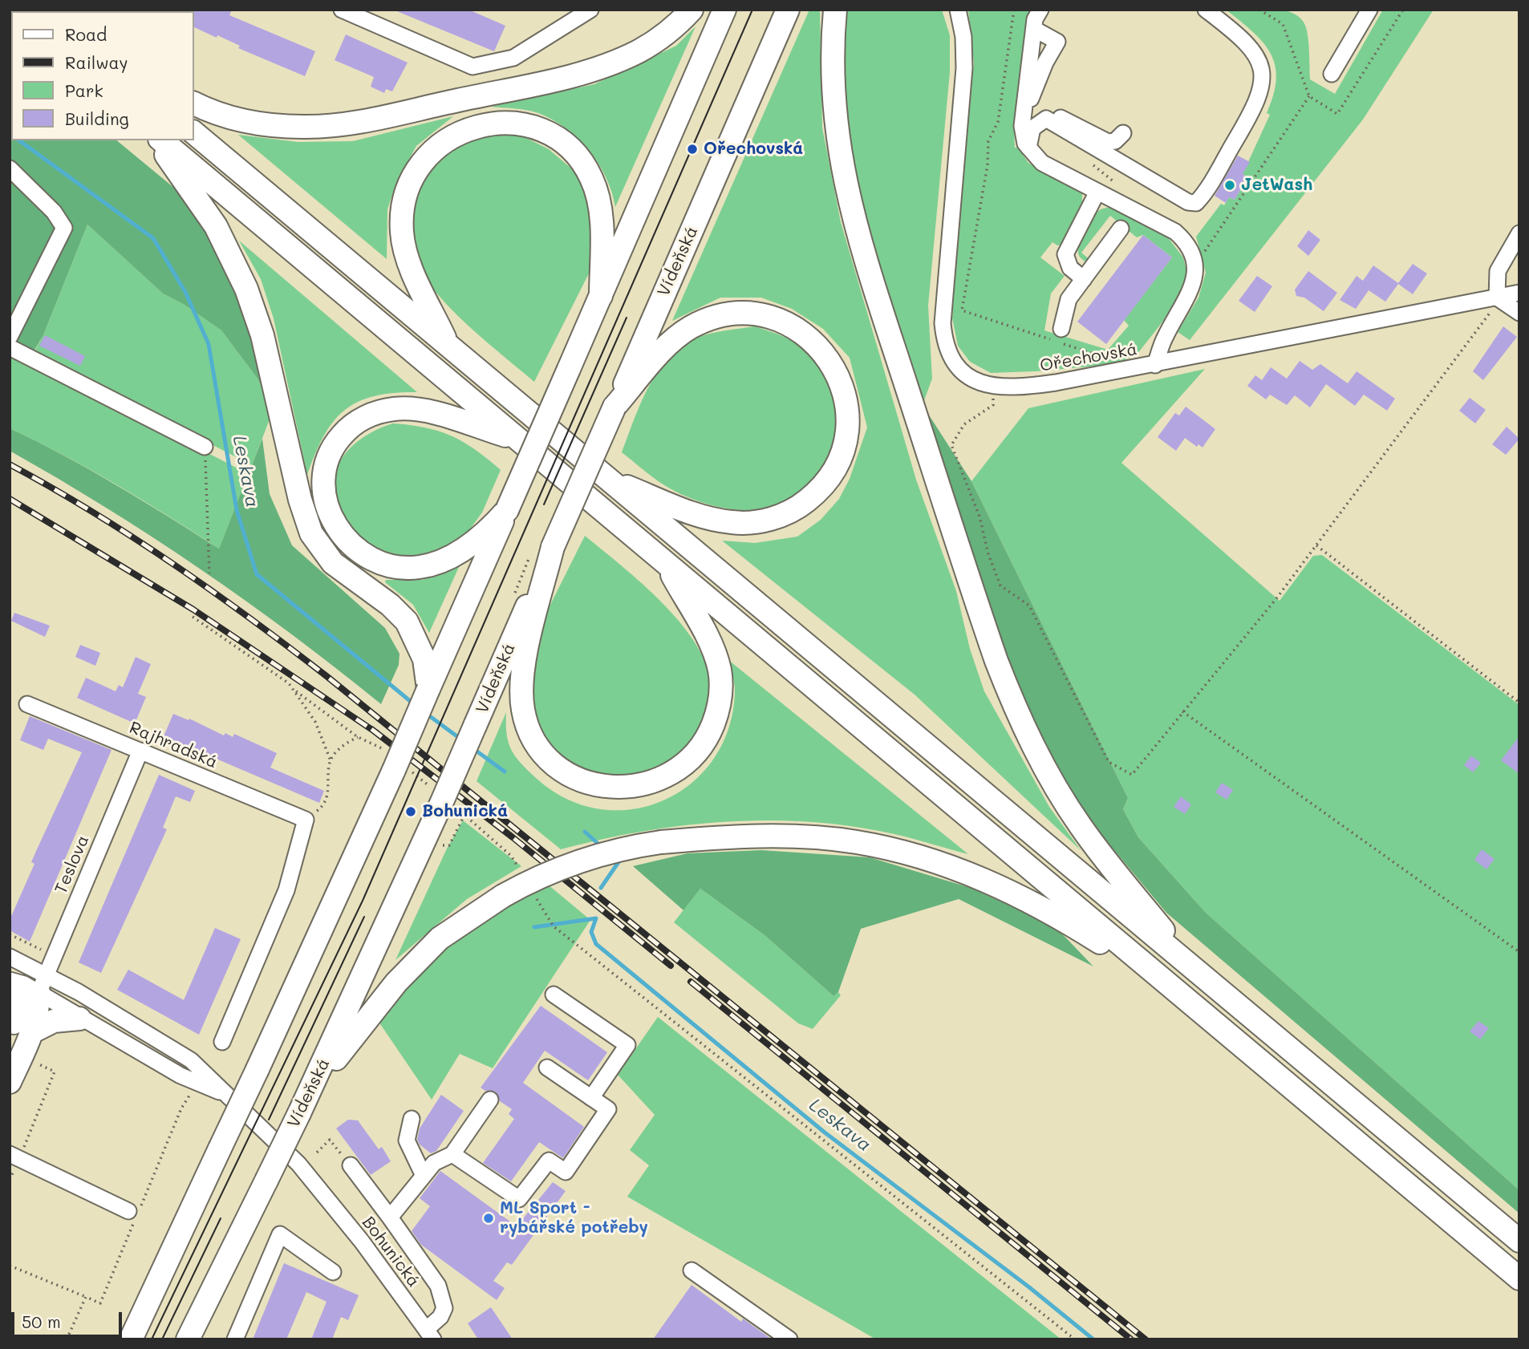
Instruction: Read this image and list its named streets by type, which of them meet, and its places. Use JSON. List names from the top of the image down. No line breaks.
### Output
{"streets":{"highway":["Vídeňská"],"street":["Ořechovská","Rajhradská","Teslova","Bohunická"]},"crossings":[["Rajhradská","Teslova"],["Teslova","Bohunická"]],"water":["Leskava"],"places":["Ořechovská","JetWash","Bohunická","ML Sport - rybářské potřeby"],"legend":["Road","Railway","Park","Building"],"scale_bar":"50 m"}
